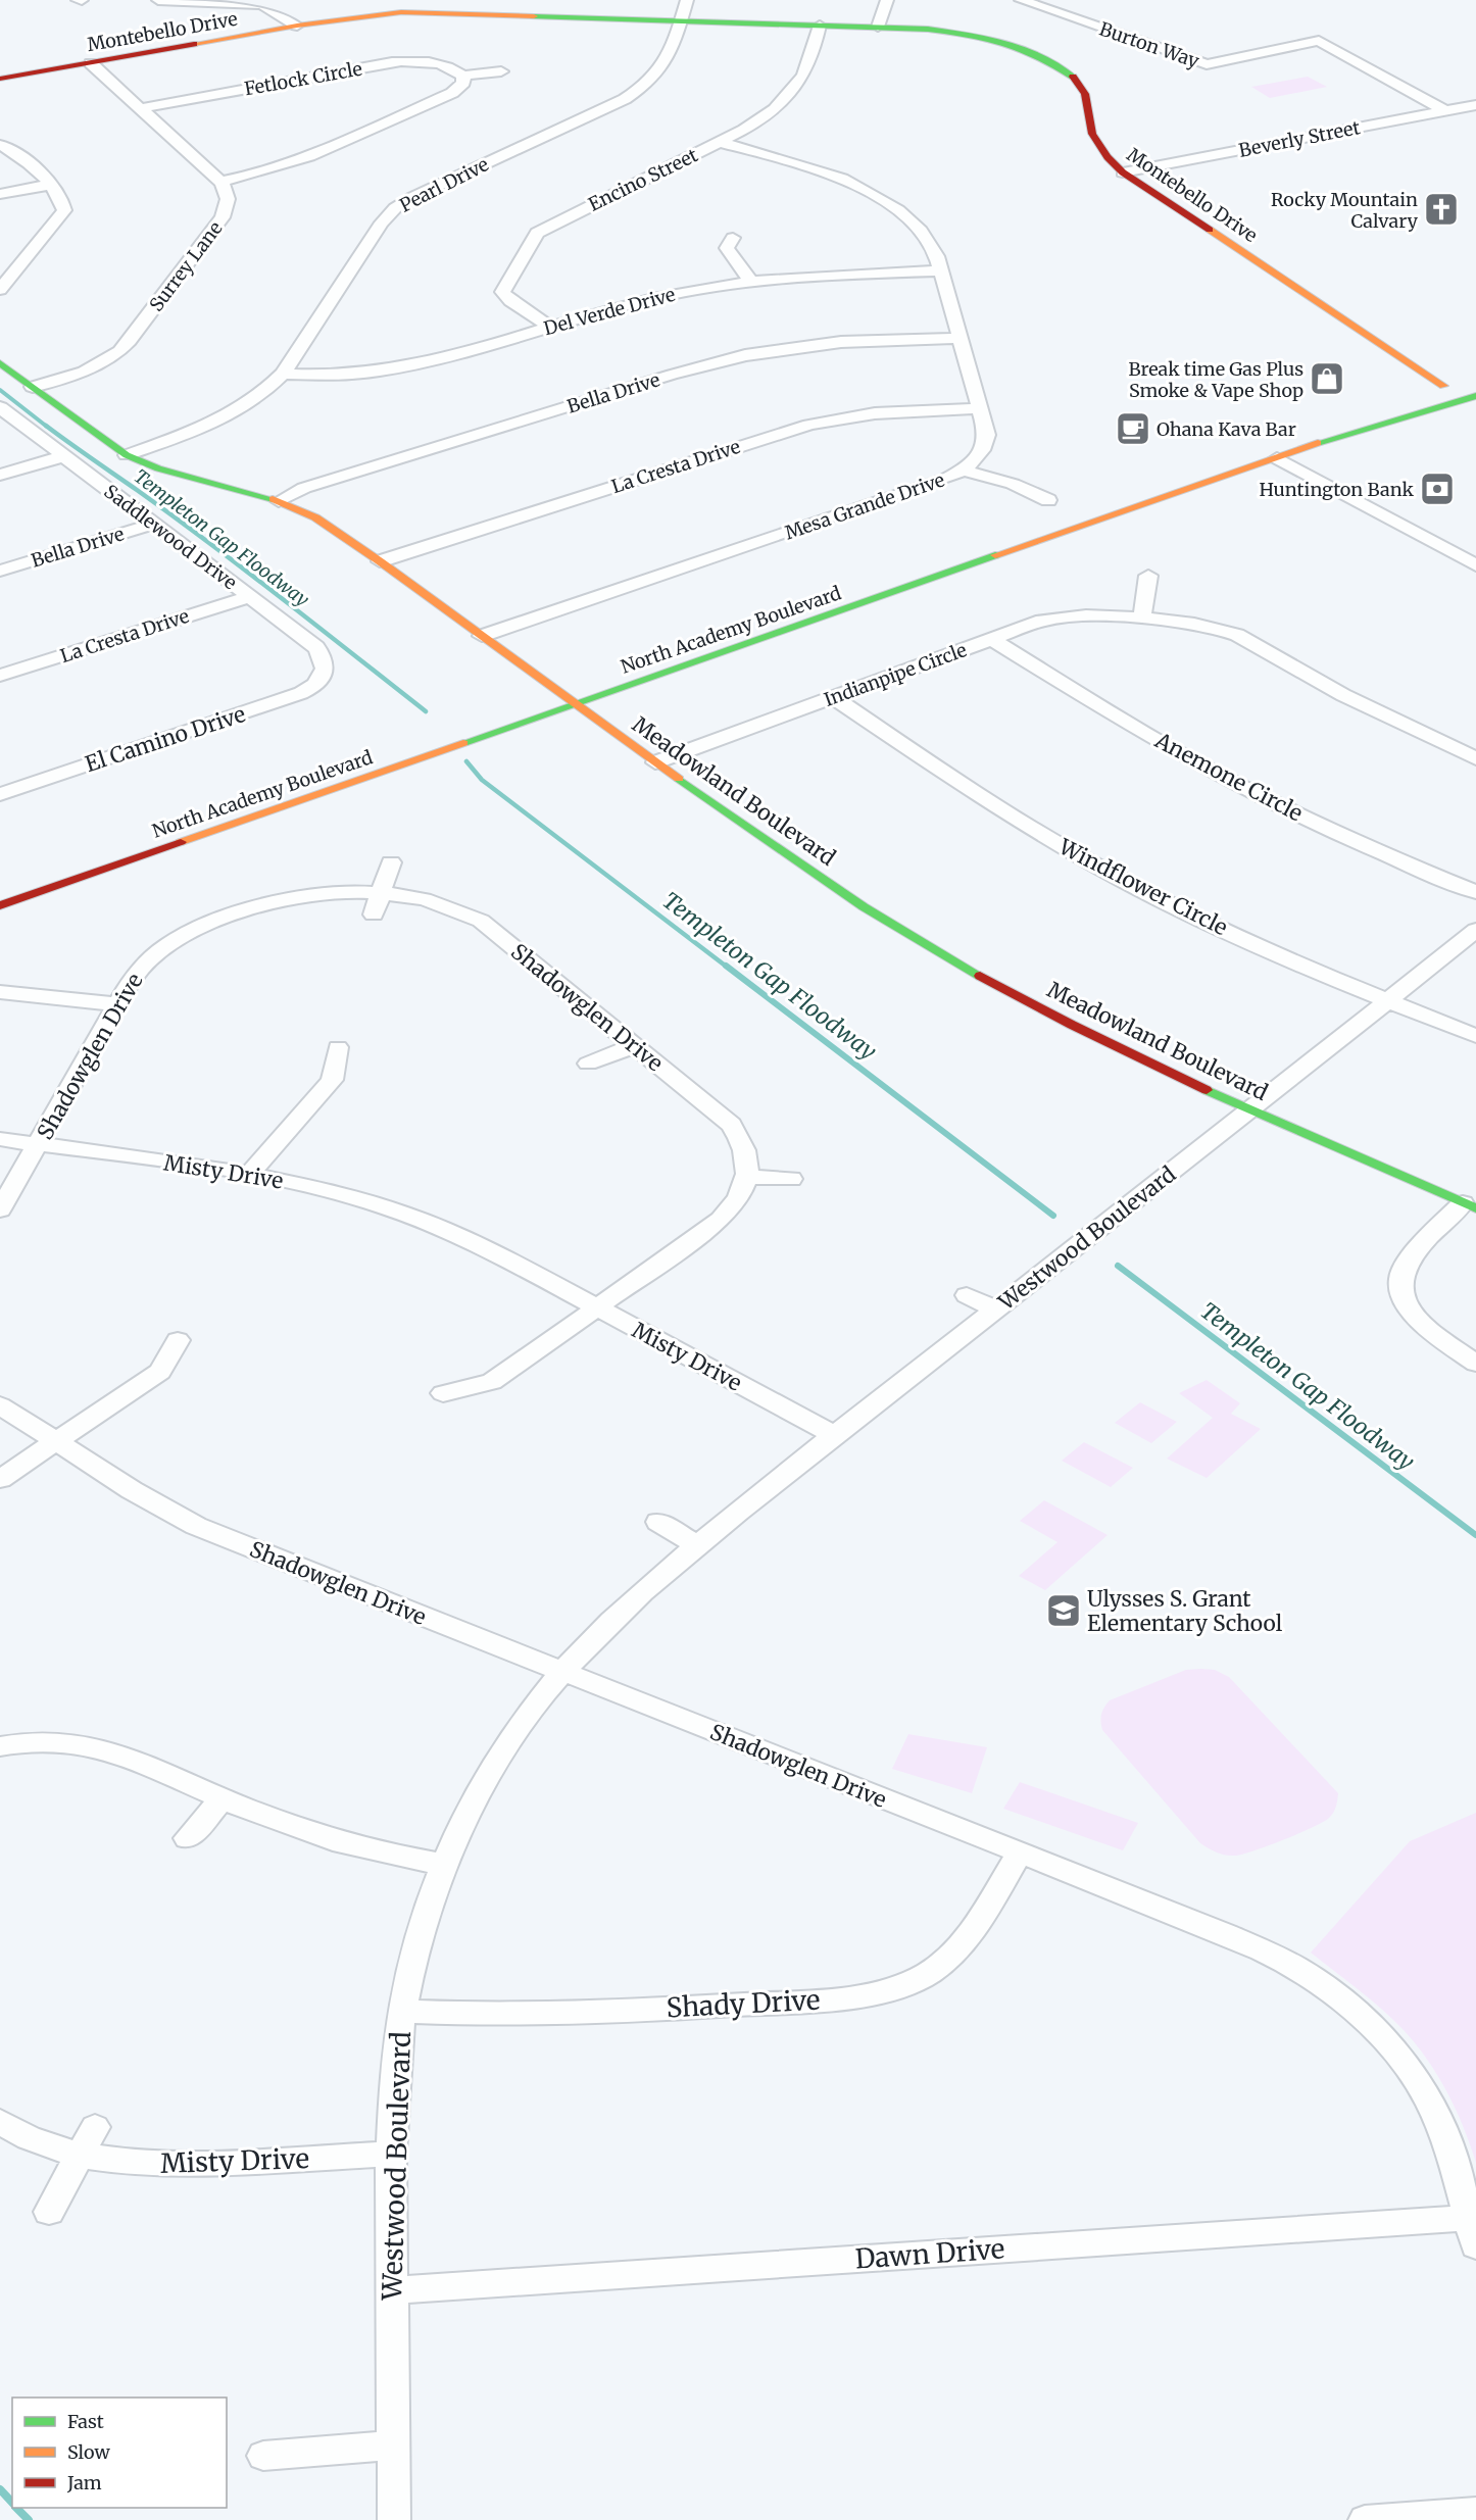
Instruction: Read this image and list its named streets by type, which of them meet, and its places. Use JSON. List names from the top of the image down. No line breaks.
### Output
{"streets":{"main road":["Montebello Drive","North Academy Boulevard","Meadowland Boulevard"],"street":["Burton Way","Fetlock Circle","Beverly Street","Encino Street","Pearl Drive","Surrey Lane","Del Verde Drive","Bella Drive","La Cresta Drive","Mesa Grande Drive","Saddlewood Drive","Indianpipe Circle","El Camino Drive","Anemone Circle","Windflower Circle","Shadowglen Drive","Misty Drive","Westwood Boulevard","Shady Drive","Dawn Drive"]},"crossings":[["Montebello Drive","Beverly Street"],["Montebello Drive","Encino Street"],["Montebello Drive","Pearl Drive"],["Burton Way","Beverly Street"],["Encino Street","Del Verde Drive"],["Encino Street","Mesa Grande Drive"],["Pearl Drive","Del Verde Drive"],["Pearl Drive","Meadowland Boulevard"],["Surrey Lane","Meadowland Boulevard"],["Del Verde Drive","Mesa Grande Drive"],["Bella Drive","Mesa Grande Drive"],["Bella Drive","Saddlewood Drive"],["Bella Drive","Meadowland Boulevard"],["La Cresta Drive","Mesa Grande Drive"],["La Cresta Drive","Saddlewood Drive"],["La Cresta Drive","Meadowland Boulevard"],["Mesa Grande Drive","Meadowland Boulevard"],["Saddlewood Drive","El Camino Drive"],["North Academy Boulevard","Meadowland Boulevard"],["Indianpipe Circle","Anemone Circle"],["Indianpipe Circle","Meadowland Boulevard"],["Indianpipe Circle","Windflower Circle"],["Meadowland Boulevard","Westwood Boulevard"],["Windflower Circle","Westwood Boulevard"],["Shadowglen Drive","Misty Drive"],["Shadowglen Drive","Westwood Boulevard"],["Shadowglen Drive","Shady Drive"],["Shadowglen Drive","Dawn Drive"],["Misty Drive","Westwood Boulevard"],["Westwood Boulevard","Shady Drive"],["Westwood Boulevard","Dawn Drive"]],"water":["Templeton Gap Floodway"],"places":{"church":["Rocky Mountain Calvary"],"shop":["Break time Gas Plus Smoke & Vape Shop"],"cafe":["Ohana Kava Bar"],"bank":["Huntington Bank"],"school or university":["Ulysses S. Grant Elementary School"]},"legend":["Fast","Slow","Jam"]}
